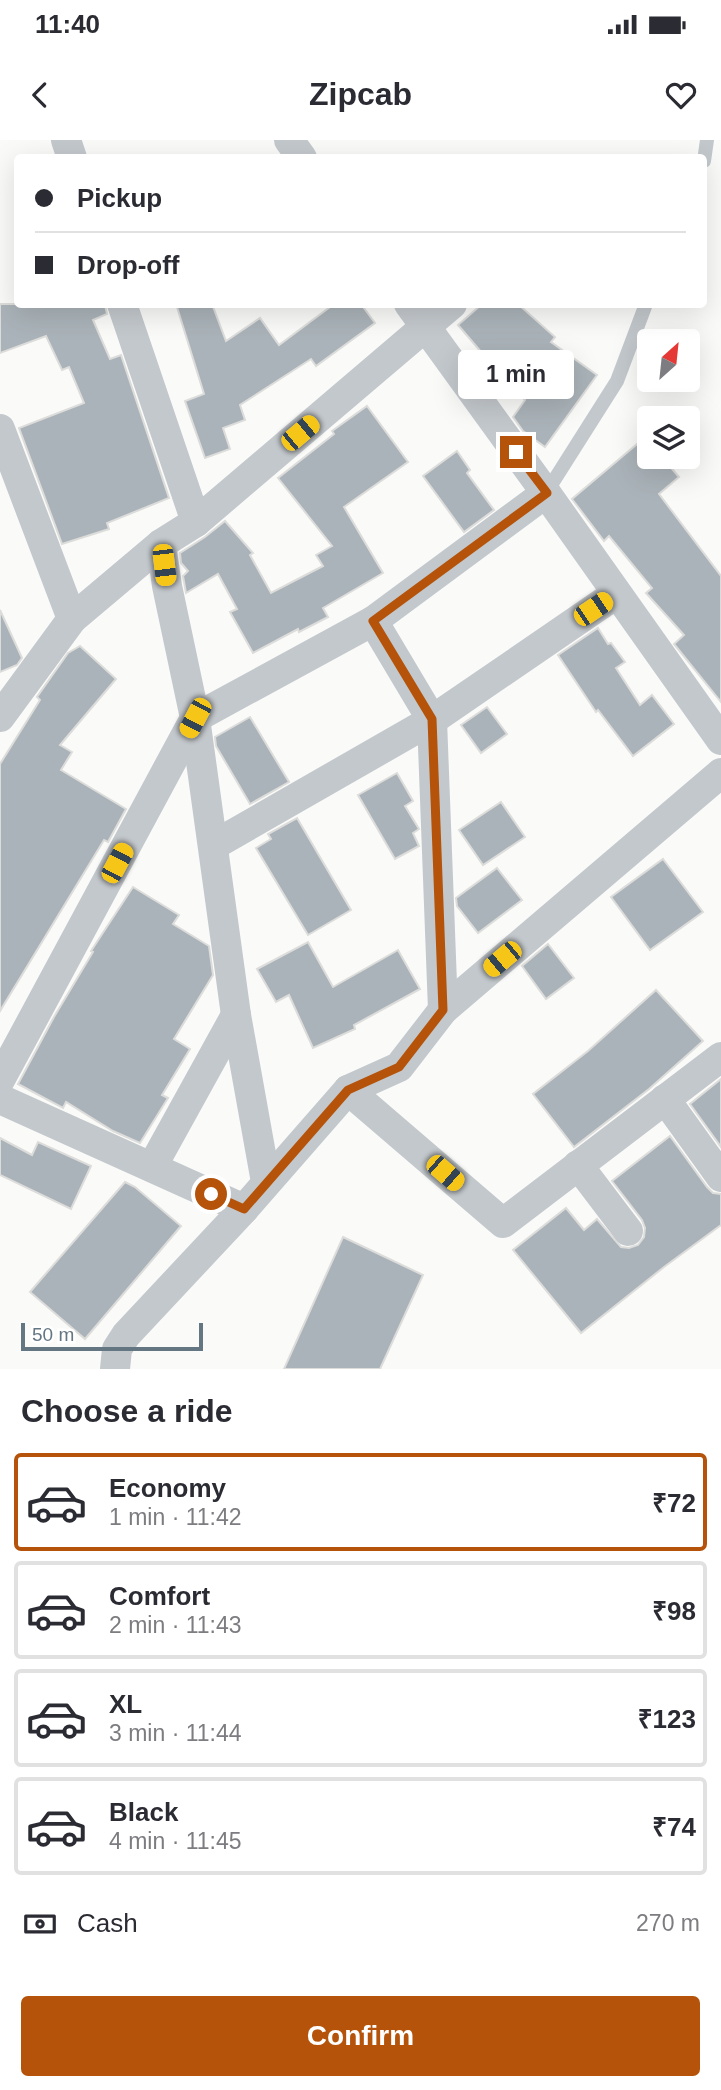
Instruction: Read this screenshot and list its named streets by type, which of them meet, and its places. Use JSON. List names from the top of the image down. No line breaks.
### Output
{"scale_bar":"50 m","north":"top right","page":{"status":"11:40","header":"Zipcab","banner":["Pickup","Drop-off"],"bubble":"1 min","scale":"50 m","heading":"Choose a ride","list":[{"name":"Economy","note":"1 min · 11:42","value":"₹72"},{"name":"Comfort","note":"2 min · 11:43","value":"₹98"},{"name":"XL","note":"3 min · 11:44","value":"₹123"},{"name":"Black","note":"4 min · 11:45","value":"₹74"}],"pay":["Cash","270 m"],"buttons":"Confirm"}}
